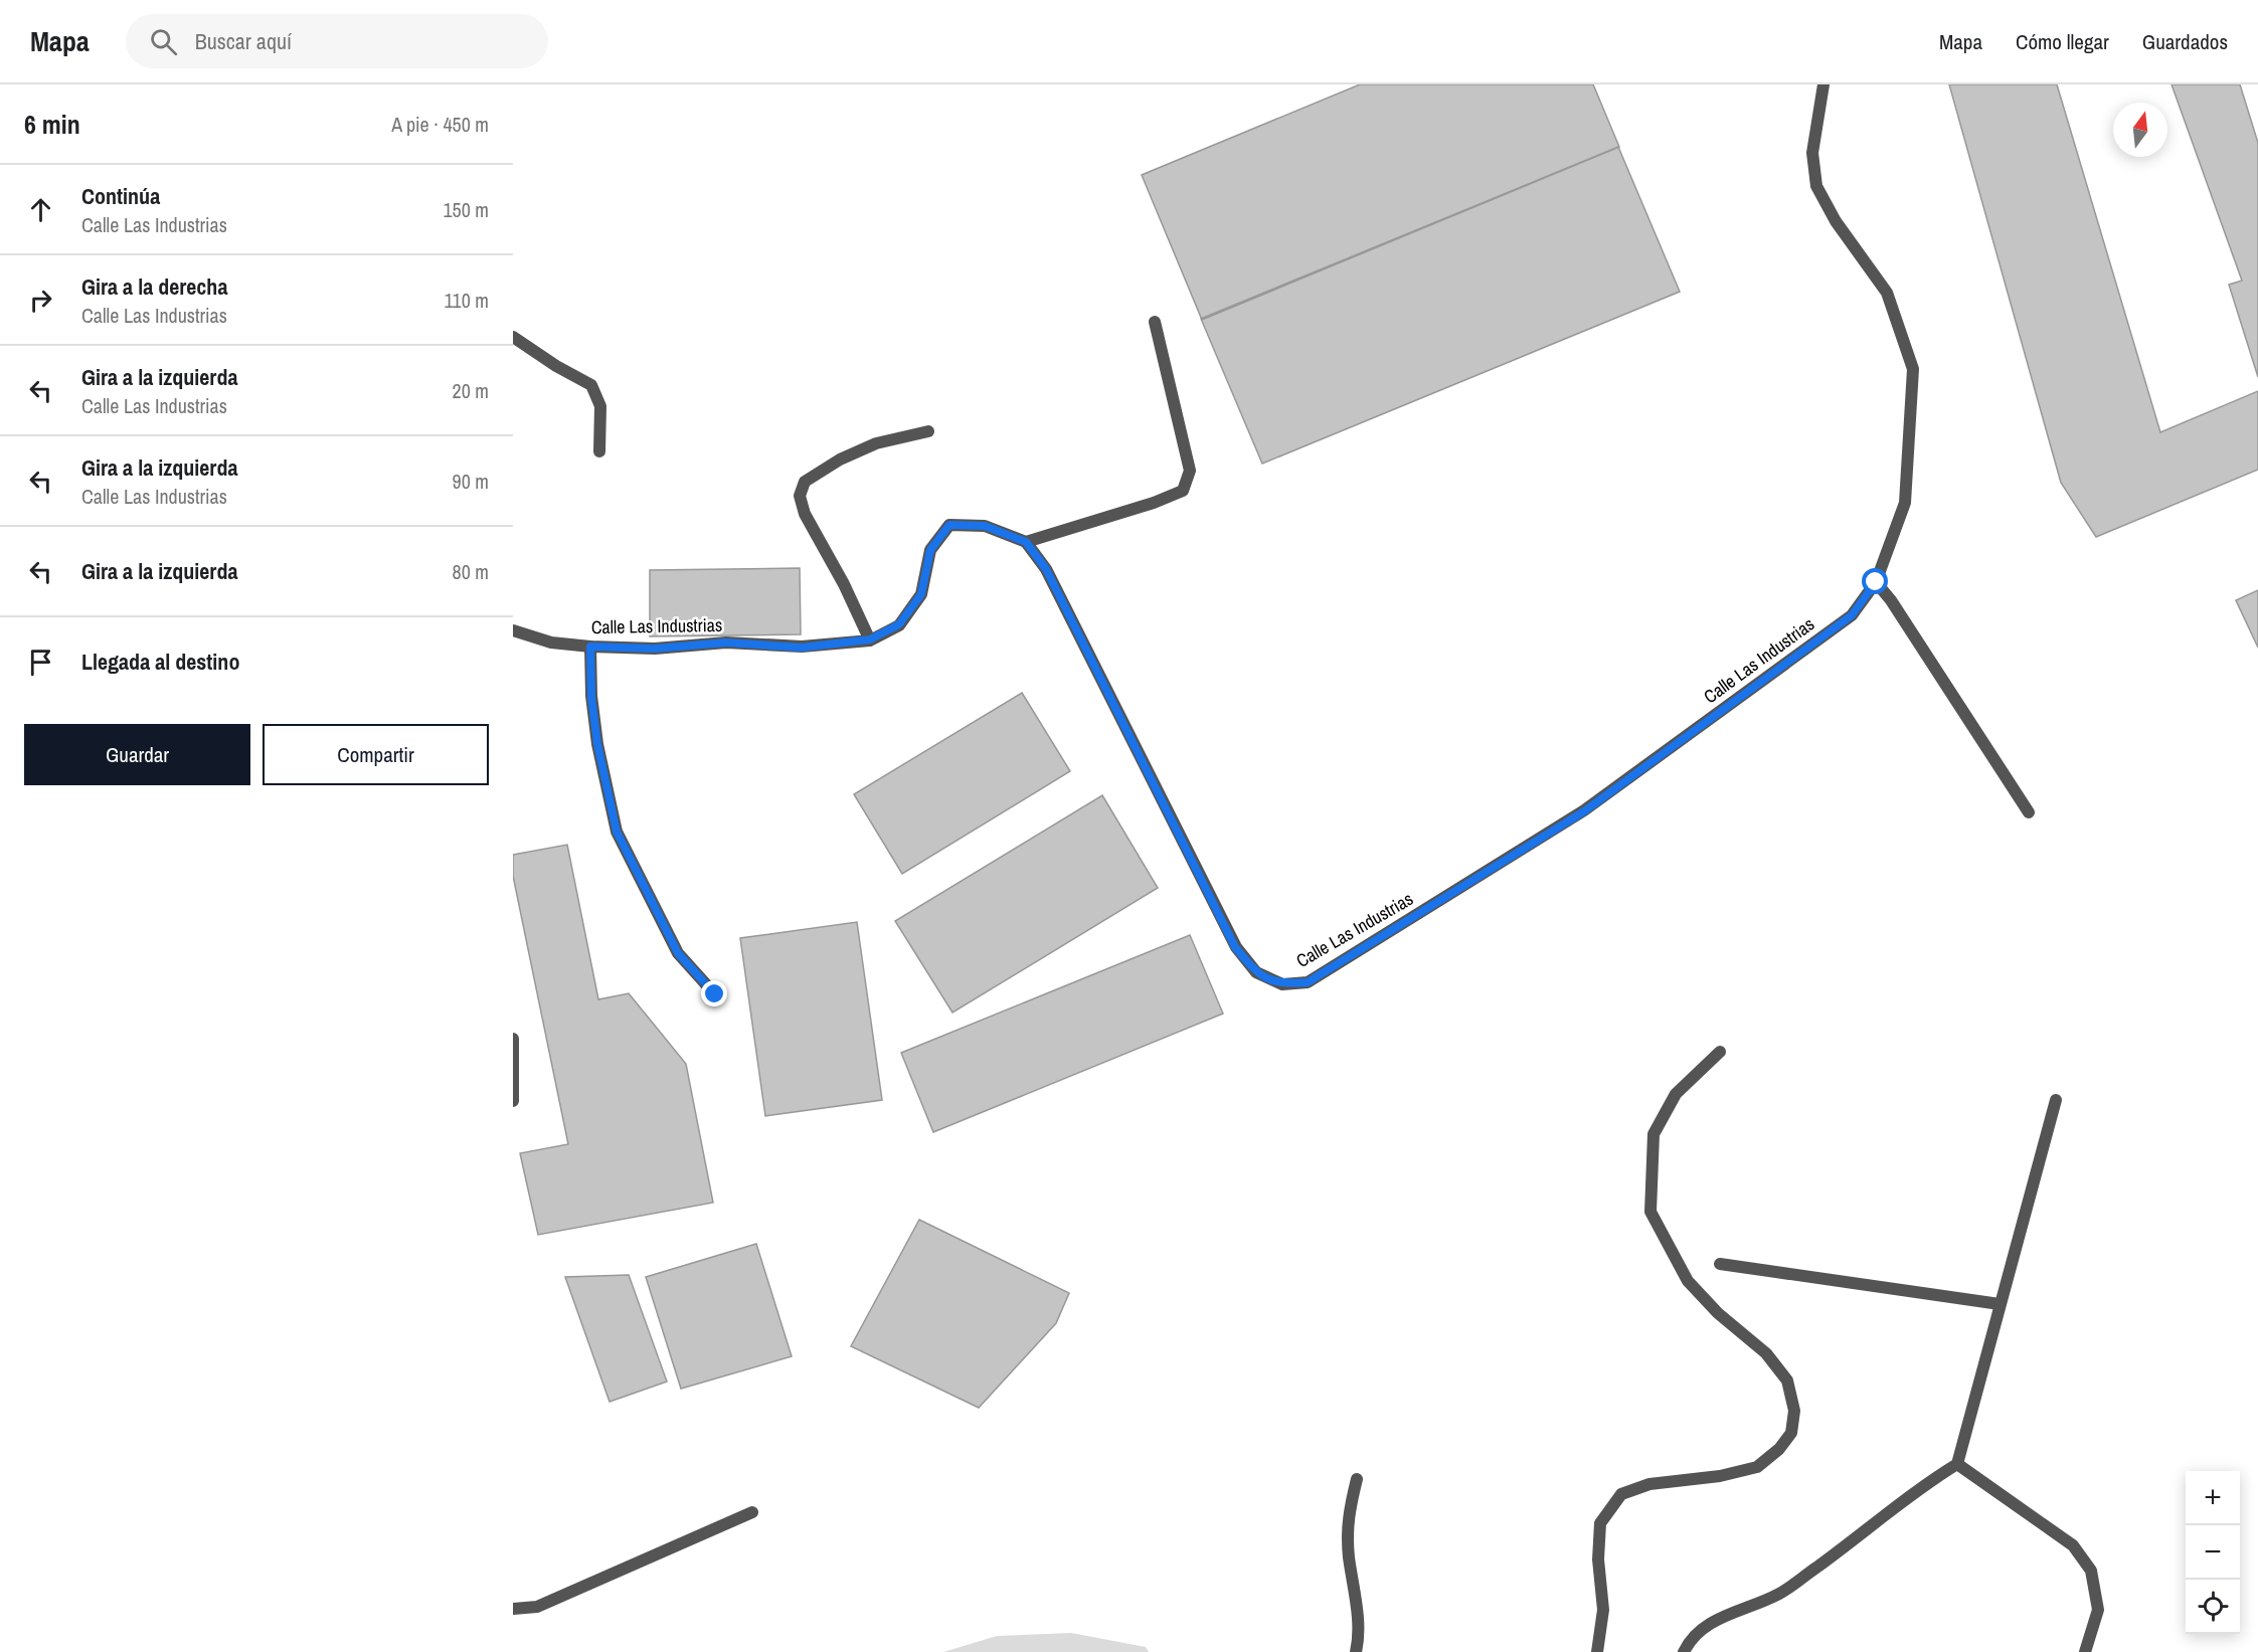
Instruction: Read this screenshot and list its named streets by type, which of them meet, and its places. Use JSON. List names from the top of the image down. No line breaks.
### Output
{"streets":{"street":["Calle Las Industrias"]},"north":"top","page":{"header":"Mapa","search":"Buscar aquí","nav":["Mapa","Cómo llegar","Guardados"],"heading":["6 min","A pie · 450 m"],"list":[["Continúa","Calle Las Industrias","150 m"],["Gira a la derecha","Calle Las Industrias","110 m"],["Gira a la izquierda","Calle Las Industrias","20 m"],["Gira a la izquierda","Calle Las Industrias","90 m"],["Gira a la izquierda","80 m"],"Llegada al destino"],"buttons":["Guardar","Compartir"],"map_buttons":["+","−"]}}
